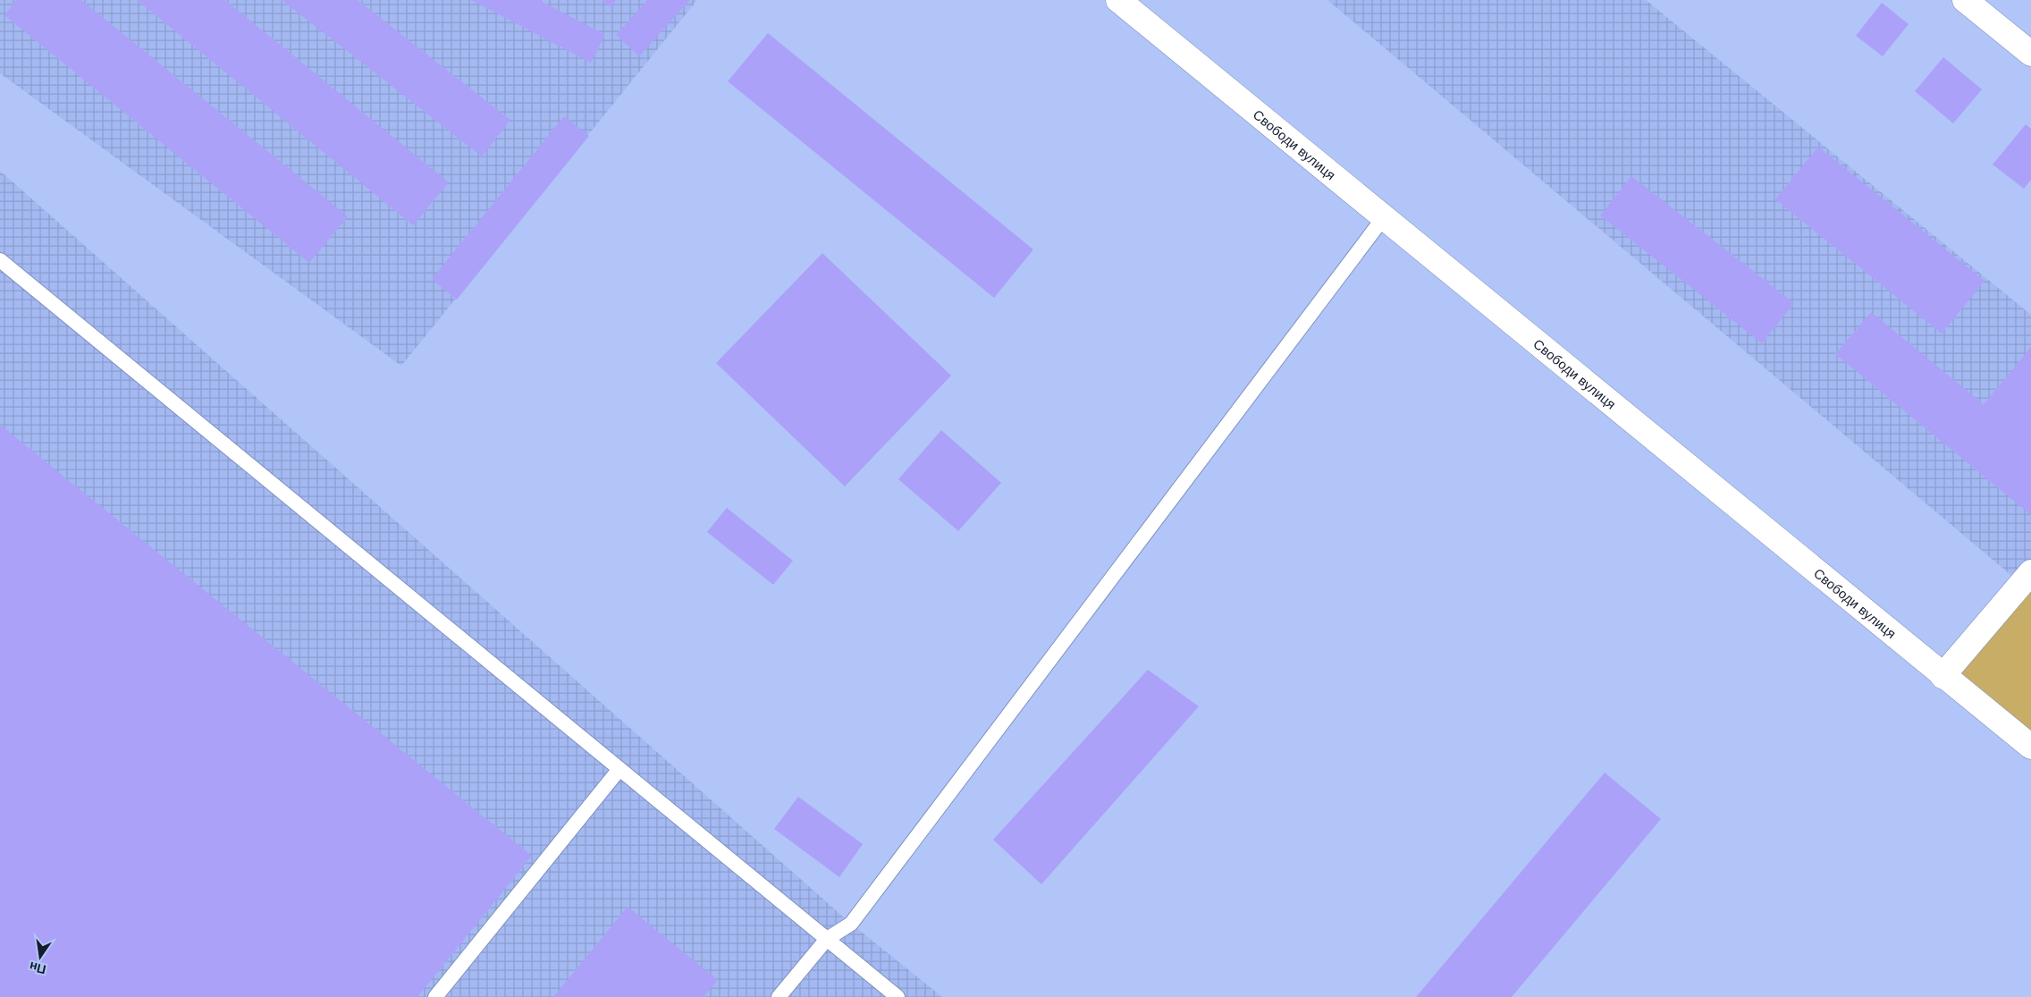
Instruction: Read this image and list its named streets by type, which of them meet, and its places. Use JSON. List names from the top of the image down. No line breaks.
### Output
{"streets":{"street":["Свободи вулиця"]},"north":"bottom"}
